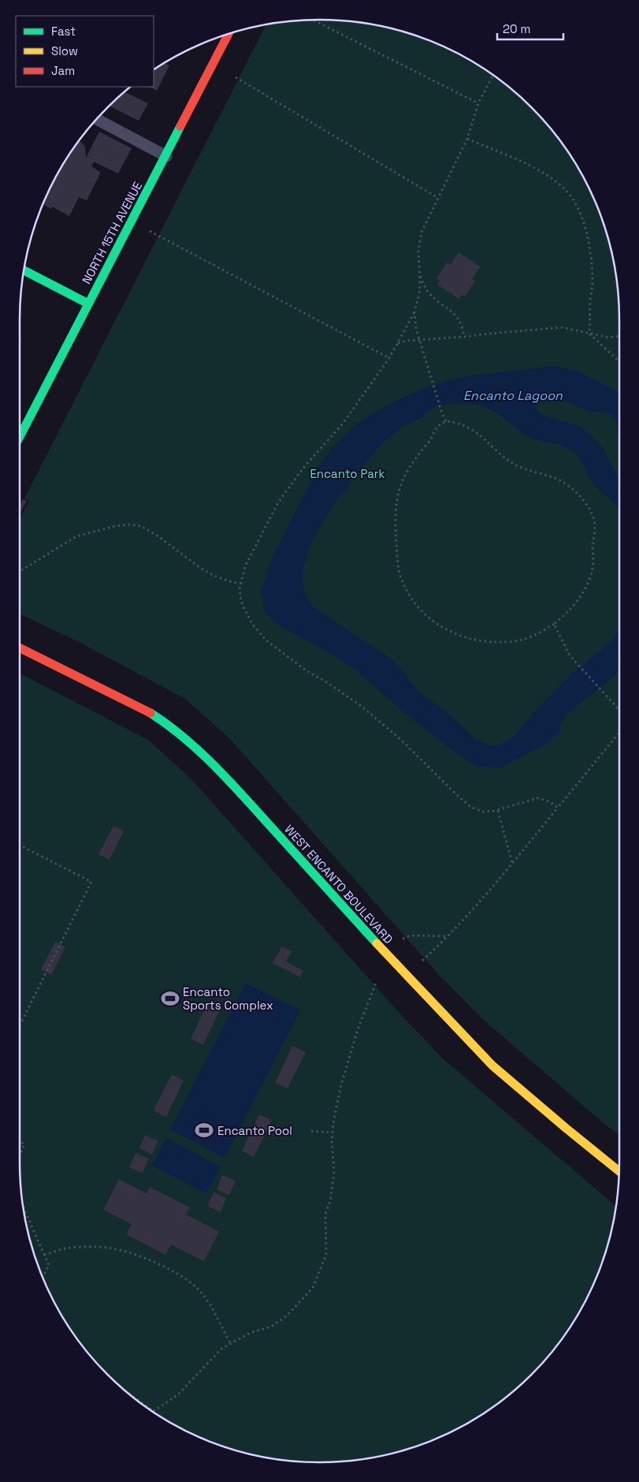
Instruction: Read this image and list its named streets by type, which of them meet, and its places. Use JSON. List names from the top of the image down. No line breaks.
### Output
{"streets":{"street":["NORTH 15TH AVENUE","WEST ENCANTO BOULEVARD"]},"water":["Encanto Lagoon"],"parks":["Encanto Park"],"places":{"sports":["Encanto Sports Complex","Encanto Pool"]},"legend":["Fast","Slow","Jam"],"scale_bar":"20 m"}
